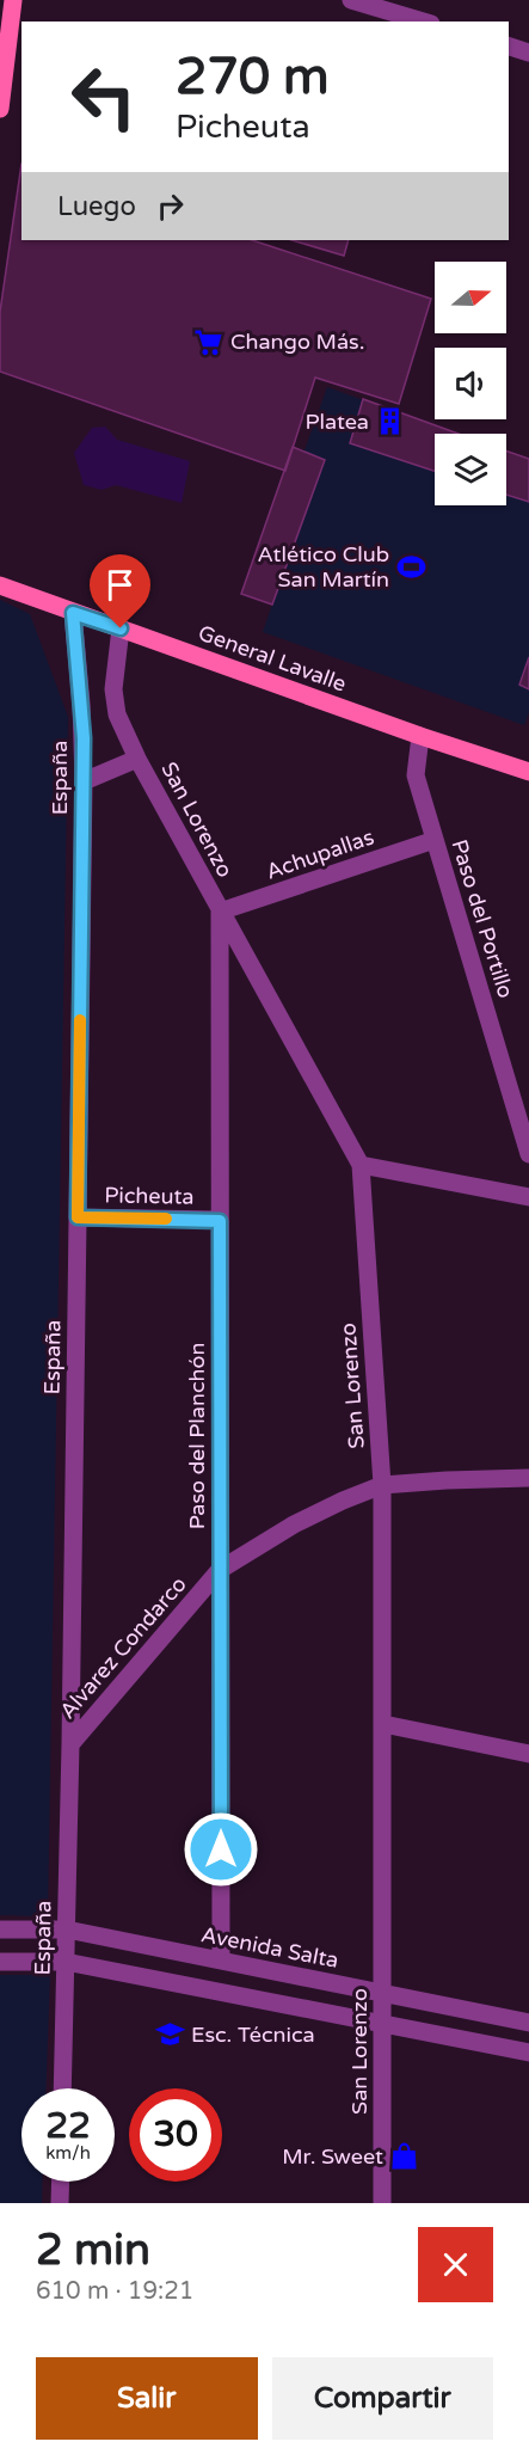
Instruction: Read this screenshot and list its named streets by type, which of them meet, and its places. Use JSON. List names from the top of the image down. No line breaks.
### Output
{"streets":{"main road":["General Lavalle"],"street":["España","San Lorenzo","Achupallas","Paso del Portillo","Picheuta","Paso del Planchón","Alvarez Condarco","Avenida Salta"]},"crossings":[["General Lavalle","España"],["General Lavalle","San Lorenzo"],["General Lavalle","Paso del Portillo"],["España","Picheuta"],["España","Alvarez Condarco"],["España","Avenida Salta"],["San Lorenzo","Achupallas"],["San Lorenzo","Paso del Planchón"],["San Lorenzo","Alvarez Condarco"],["San Lorenzo","Avenida Salta"],["Achupallas","Paso del Portillo"],["Achupallas","Paso del Planchón"],["Picheuta","Paso del Planchón"],["Paso del Planchón","Alvarez Condarco"],["Paso del Planchón","Avenida Salta"]],"places":{"supermarket":["Chango Más."],"building":["Platea"],"sports":["Atlético Club San Martín"],"school or university":["Esc. Técnica"],"shop":["Mr. Sweet"]},"north":"right","page":{"turn":["270 m","Picheuta"],"then":"Luego","speed":"22 km/h","limit":"30","heading":["2 min","610 m · 19:21"],"buttons":["Salir","Compartir"]}}
